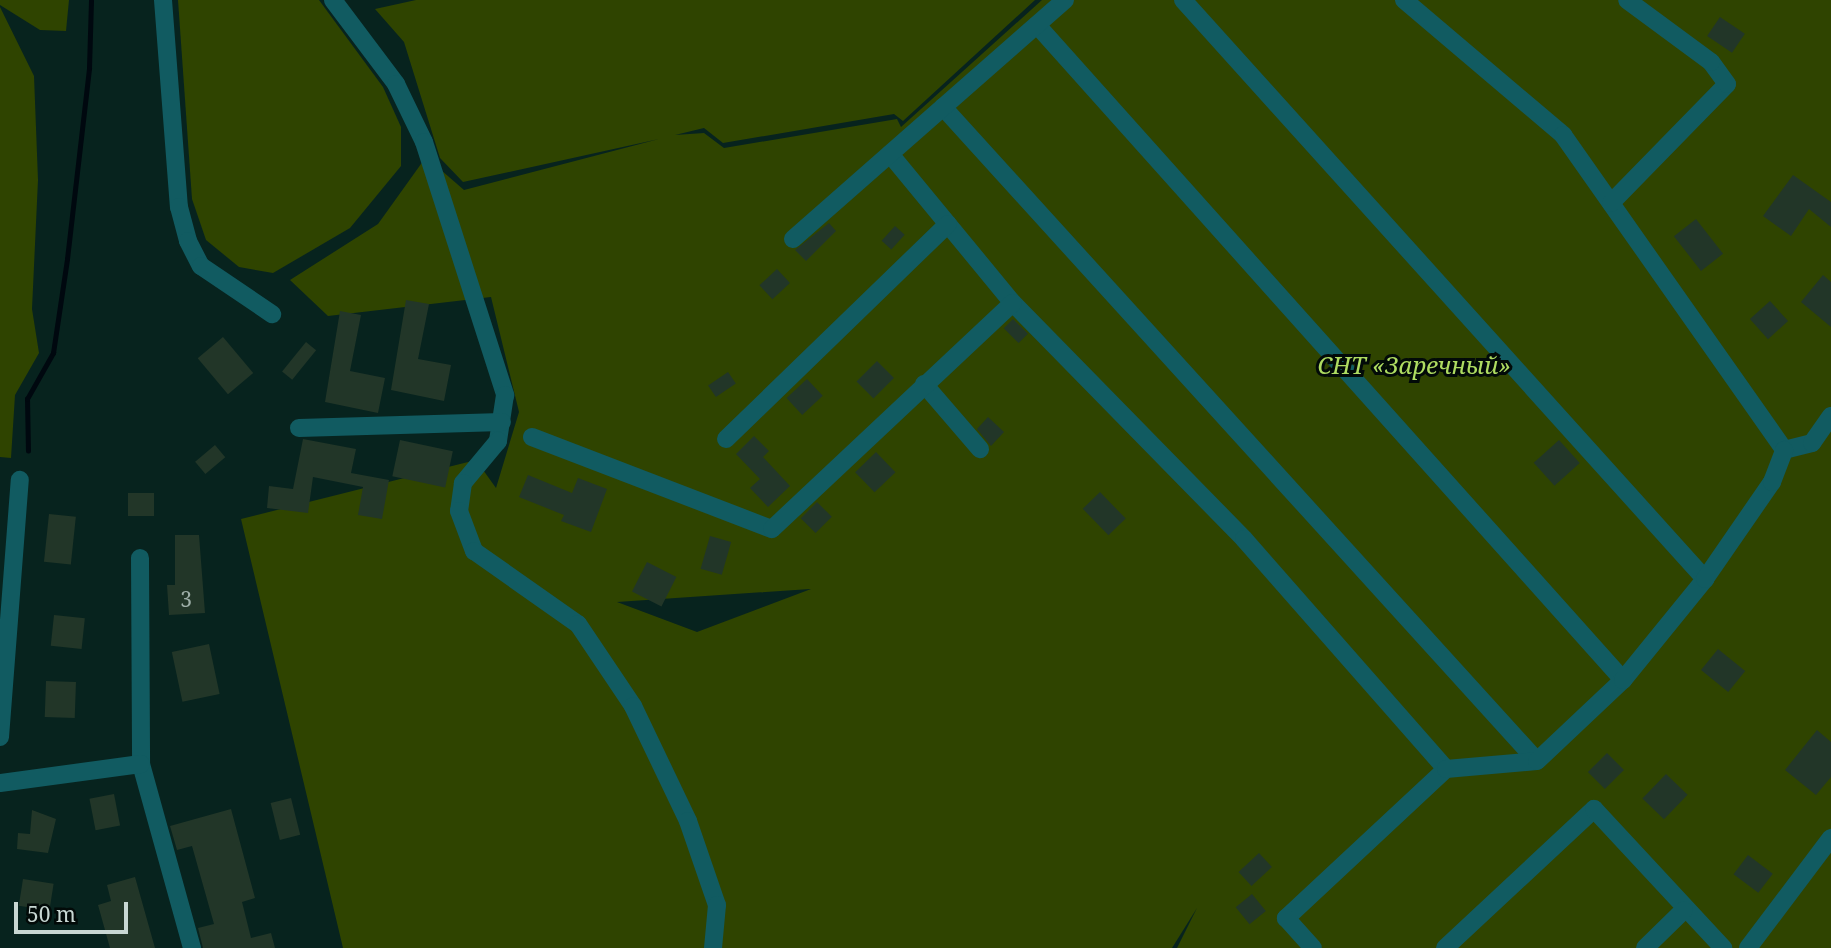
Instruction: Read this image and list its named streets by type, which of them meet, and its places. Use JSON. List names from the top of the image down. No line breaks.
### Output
{"parks":["СНТ «Заречный»"],"house_numbers":["3"],"scale_bar":"50 m"}
